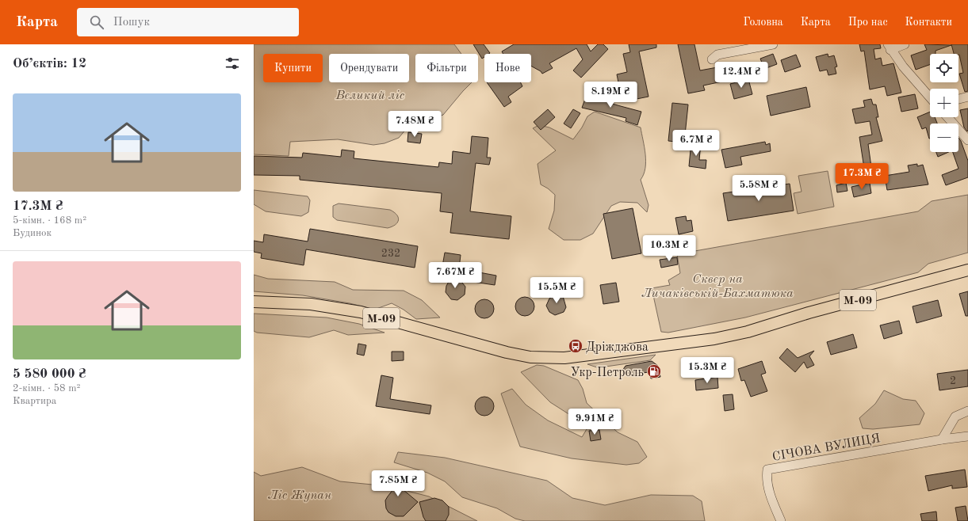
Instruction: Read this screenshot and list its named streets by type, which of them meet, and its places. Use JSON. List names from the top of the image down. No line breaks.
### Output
{"streets":{"main road":["М-09"],"street":["СІЧОВА ВУЛИЦЯ"]},"parks":["Великий ліс","Сквер на Личаківській-Бахматюка","Ліс Жупан"],"places":{"bus stop":["Дріжджова"],"fuel station":["Укр-Петроль"]},"house_numbers":["232","2"],"page":{"header":"Карта","search":"Пошук","nav":["Головна","Карта","Про нас","Контакти"],"heading":"Об’єктів: 12","map_buttons":["+","−"],"chip":["Купити","Орендувати","Фільтри","Нове"],"price":["12.4M ₴","8.19M ₴","7.48M ₴","6.7M ₴","17.3M ₴","5.58M ₴","10.3M ₴","7.67M ₴","15.5M ₴","15.3M ₴","9.91M ₴","7.85M ₴"],"list":[{"name":"17.3M ₴","note":"5-кімн. · 168 m² · Будинок"},{"name":"5 580 000 ₴","note":"2-кімн. · 58 m² · Квартира"}]}}
